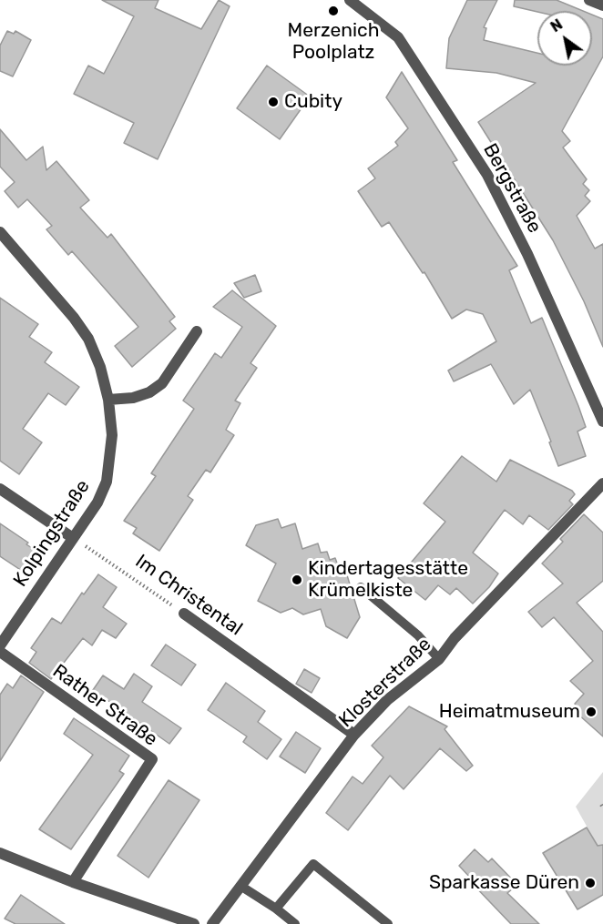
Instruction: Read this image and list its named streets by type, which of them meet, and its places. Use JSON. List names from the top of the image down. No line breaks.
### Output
{"streets":{"street":["Bergstraße","Kolpingstraße","Im Christental","Klosterstraße","Rather Straße"]},"crossings":[["Kolpingstraße","Im Christental"],["Im Christental","Klosterstraße"]],"places":["Merzenich Poolplatz","Cubity","Kindertagesstätte Krümelkiste","Heimatmuseum","Sparkasse Düren"],"north":"top left"}
